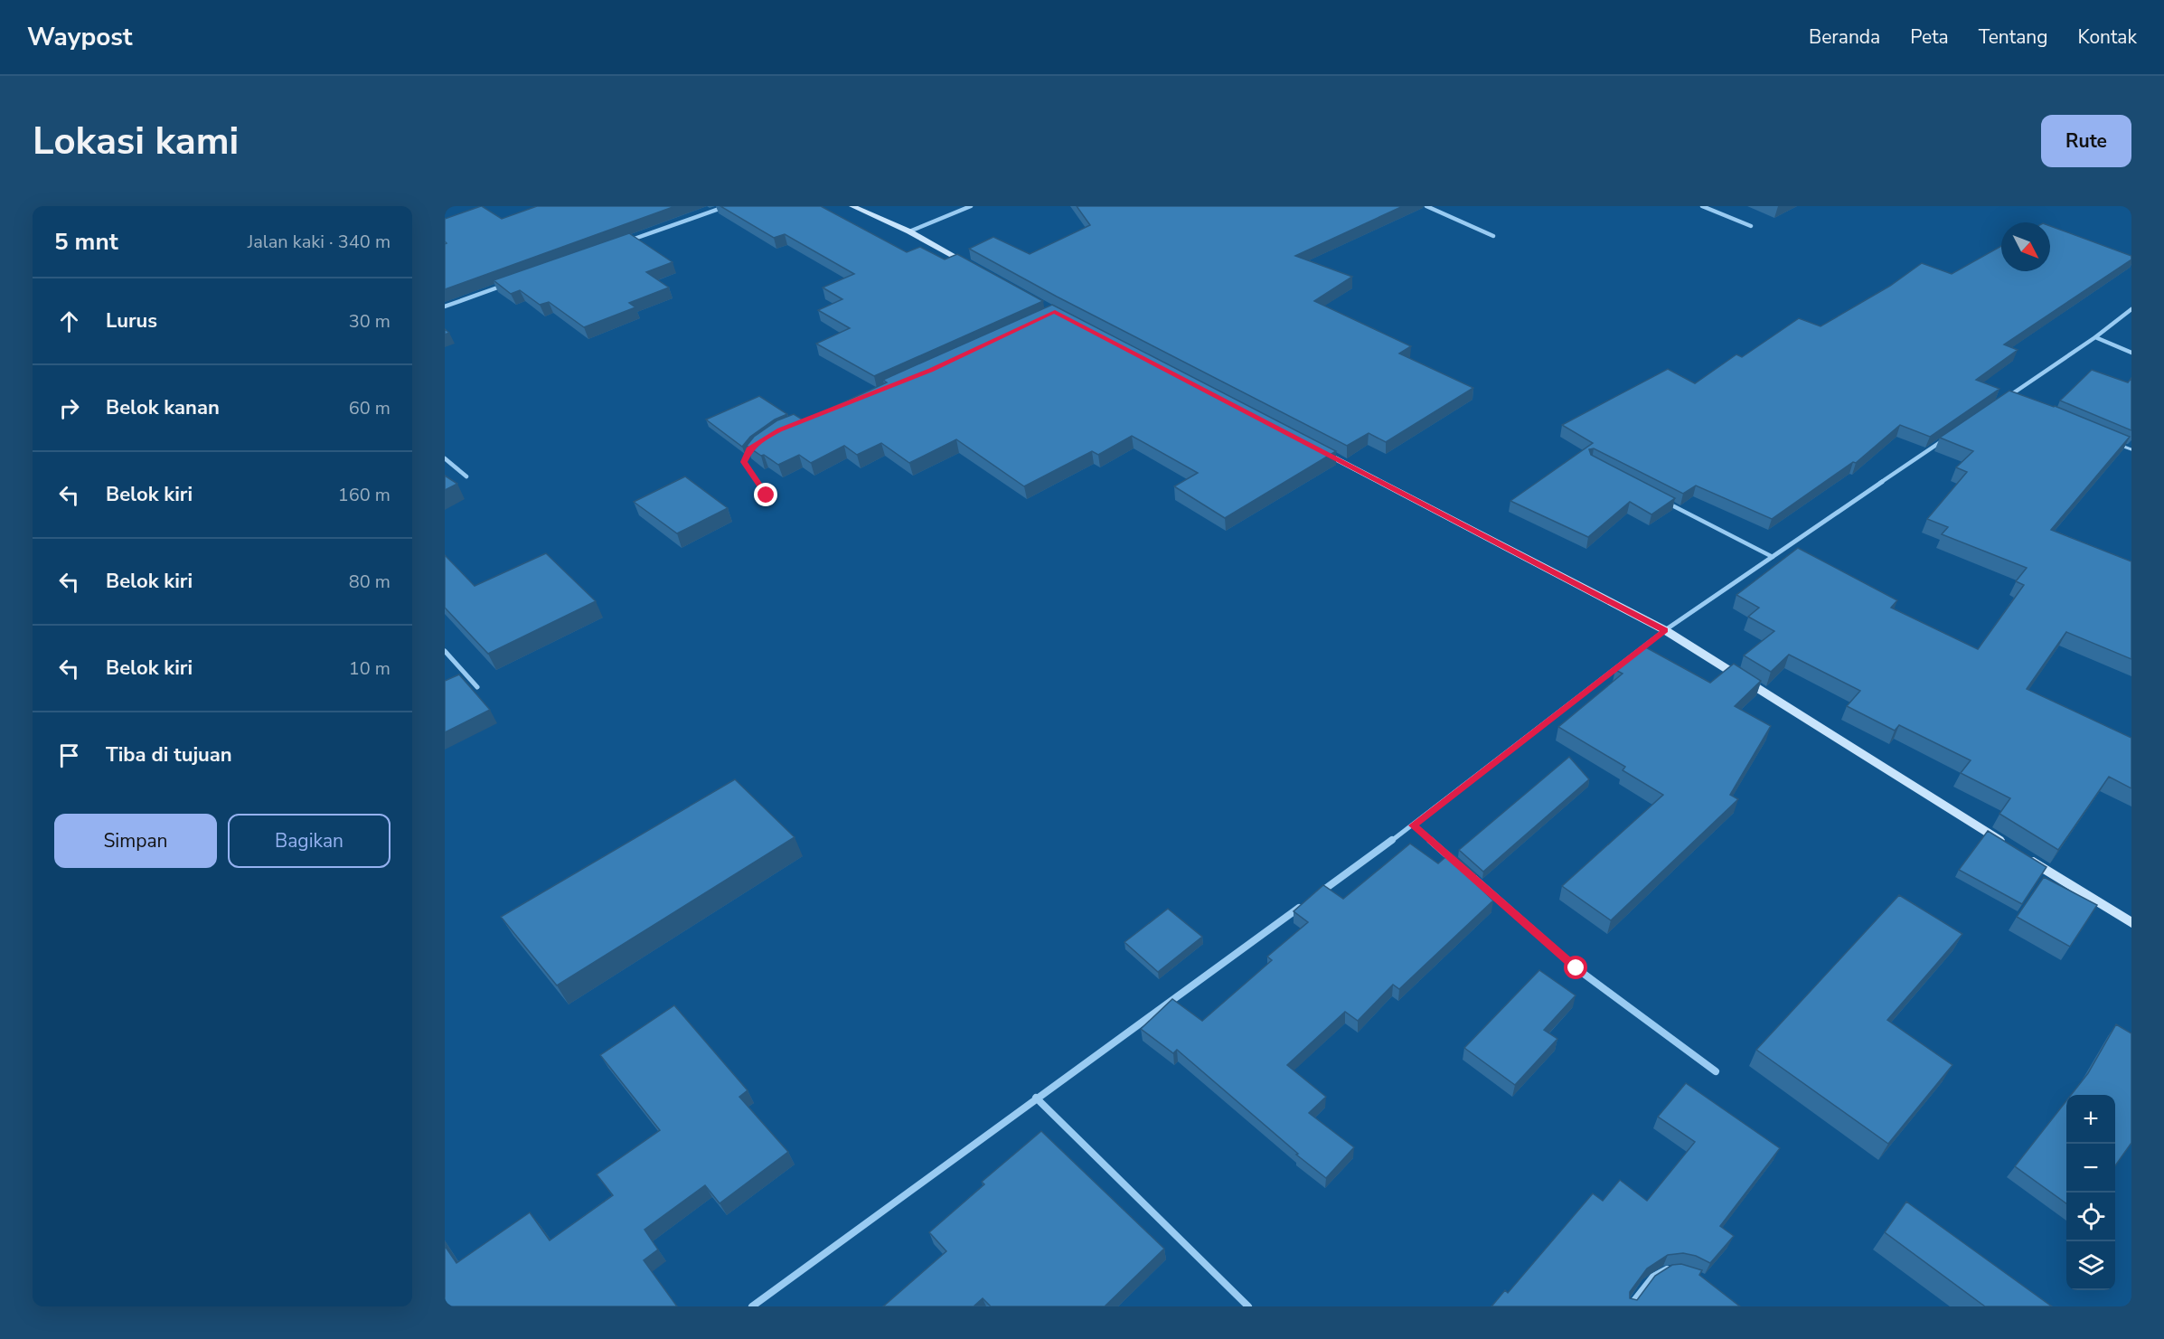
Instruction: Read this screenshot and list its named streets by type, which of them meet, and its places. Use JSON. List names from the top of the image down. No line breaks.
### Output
{"north":"bottom right","page":{"header":"Waypost","nav":["Beranda","Peta","Tentang","Kontak"],"buttons":["Rute",["Simpan","Bagikan"]],"title":"Lokasi kami","heading":["5 mnt","Jalan kaki · 340 m"],"list":[["Lurus","30 m"],["Belok kanan","60 m"],["Belok kiri","160 m"],["Belok kiri","80 m"],["Belok kiri","10 m"],"Tiba di tujuan"],"map_buttons":["+","−"]}}
